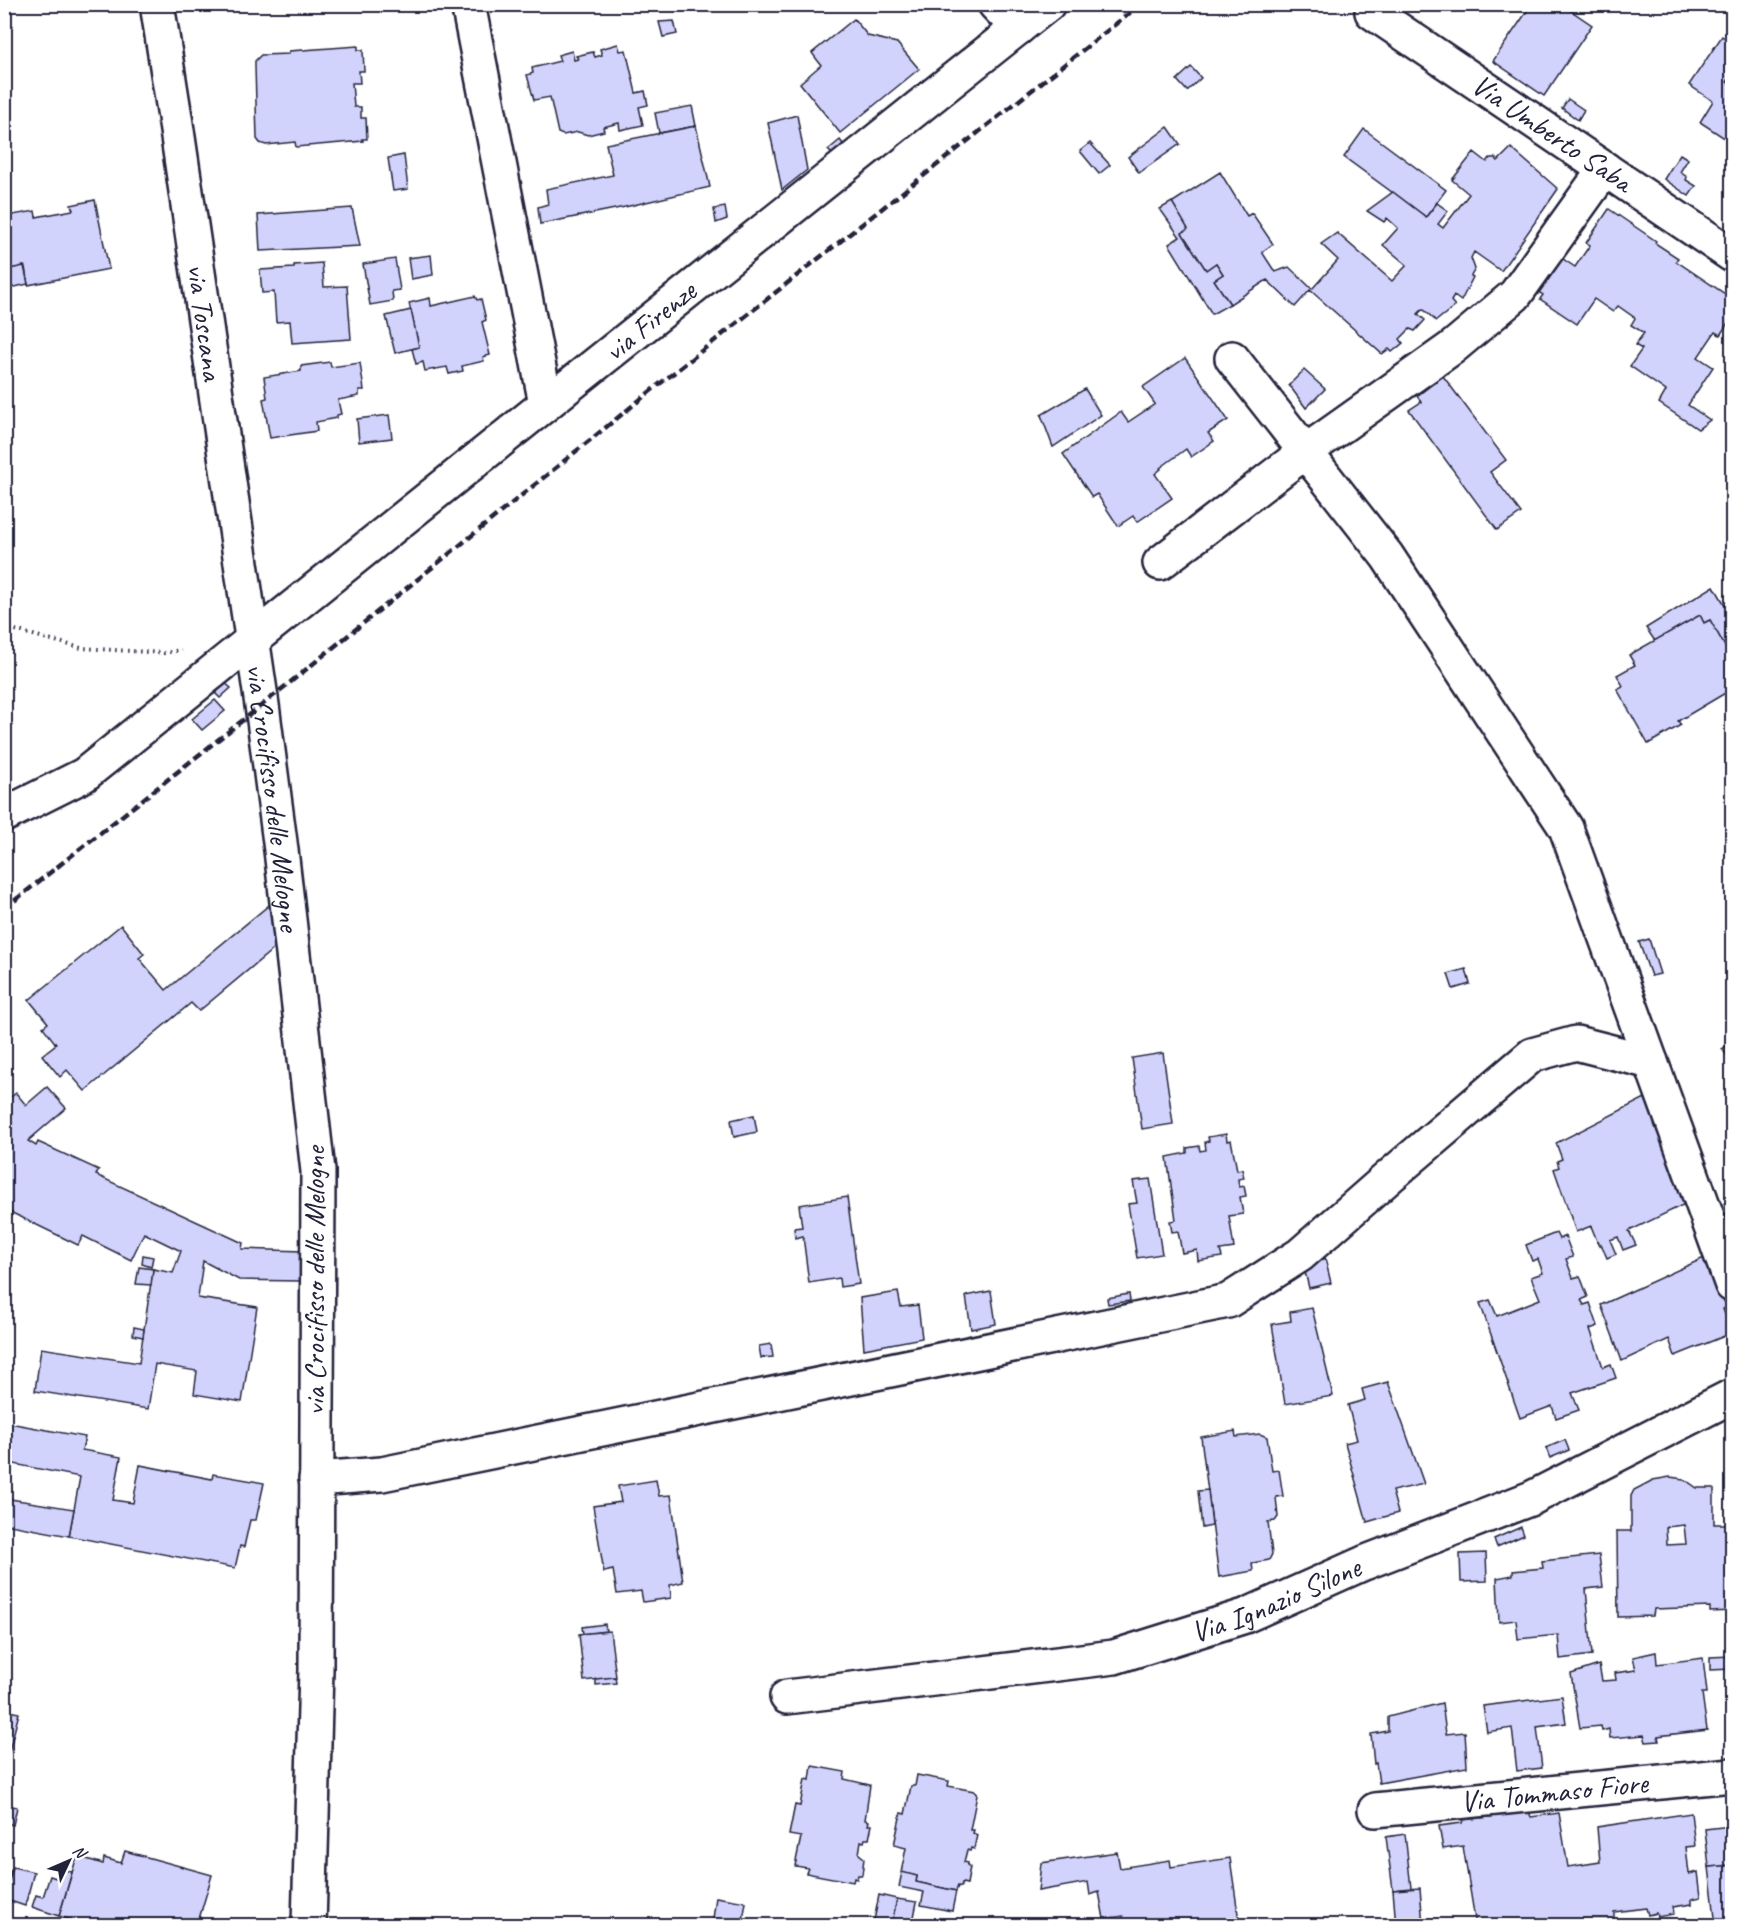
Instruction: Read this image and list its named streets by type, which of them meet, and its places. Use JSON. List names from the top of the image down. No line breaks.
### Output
{"streets":{"street":["Via Umberto Saba","via Firenze","via Toscana","via Crocifisso delle Melogne","Via Ignazio Silone","Via Tommaso Fiore"]},"crossings":[["via Firenze","via Toscana"],["via Firenze","via Crocifisso delle Melogne"],["via Toscana","via Crocifisso delle Melogne"]],"north":"top right"}
